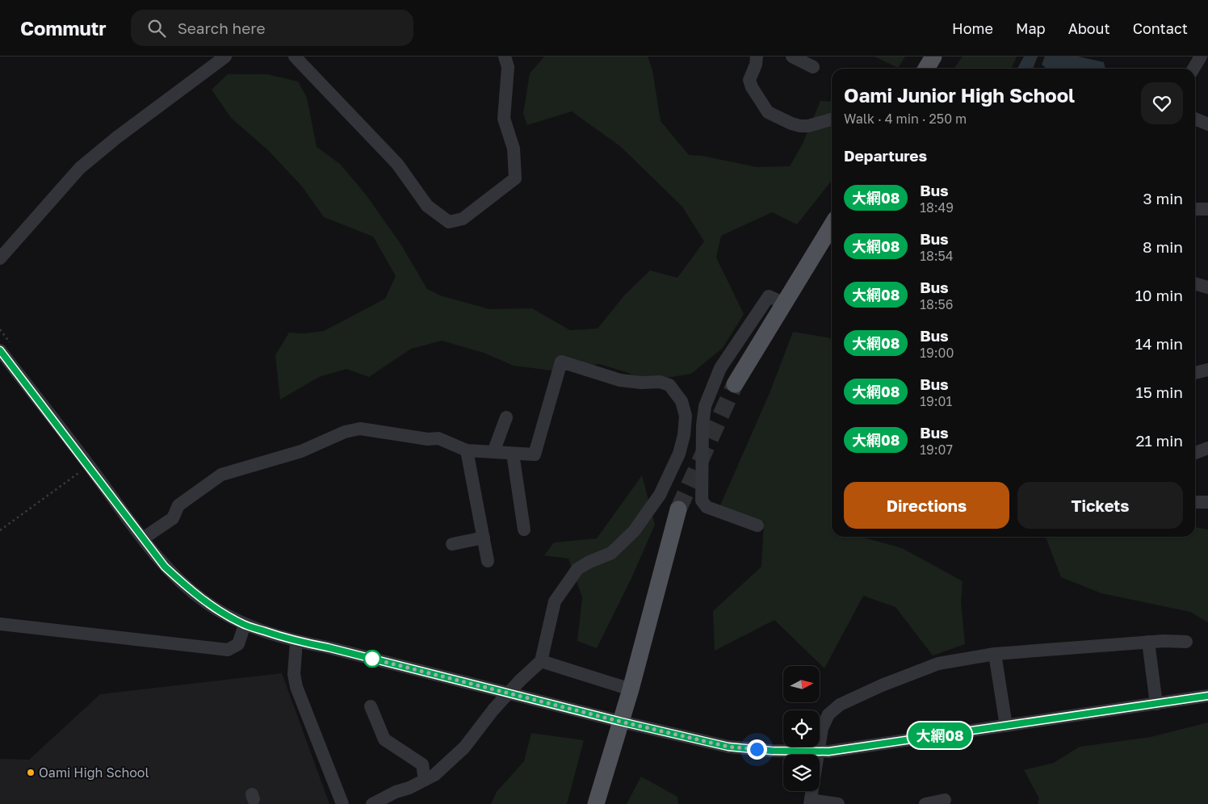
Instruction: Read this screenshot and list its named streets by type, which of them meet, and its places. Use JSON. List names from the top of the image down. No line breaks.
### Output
{"places":["Oami High School"],"lines":["bus line 大網08"],"north":"right","page":{"header":"Commutr","search":"Search here","nav":["Home","Map","About","Contact"],"on_map":"大網08","heading":[["Oami Junior High School","Walk · 4 min · 250 m"],"Departures"],"list":[{"mark":"大網08","name":"Bus","note":"18:49","value":"3 min"},{"mark":"大網08","name":"Bus","note":"18:54","value":"8 min"},{"mark":"大網08","name":"Bus","note":"18:56","value":"10 min"},{"mark":"大網08","name":"Bus","note":"19:00","value":"14 min"},{"mark":"大網08","name":"Bus","note":"19:01","value":"15 min"},{"mark":"大網08","name":"Bus","note":"19:07","value":"21 min"}],"buttons":["Directions","Tickets"]}}
